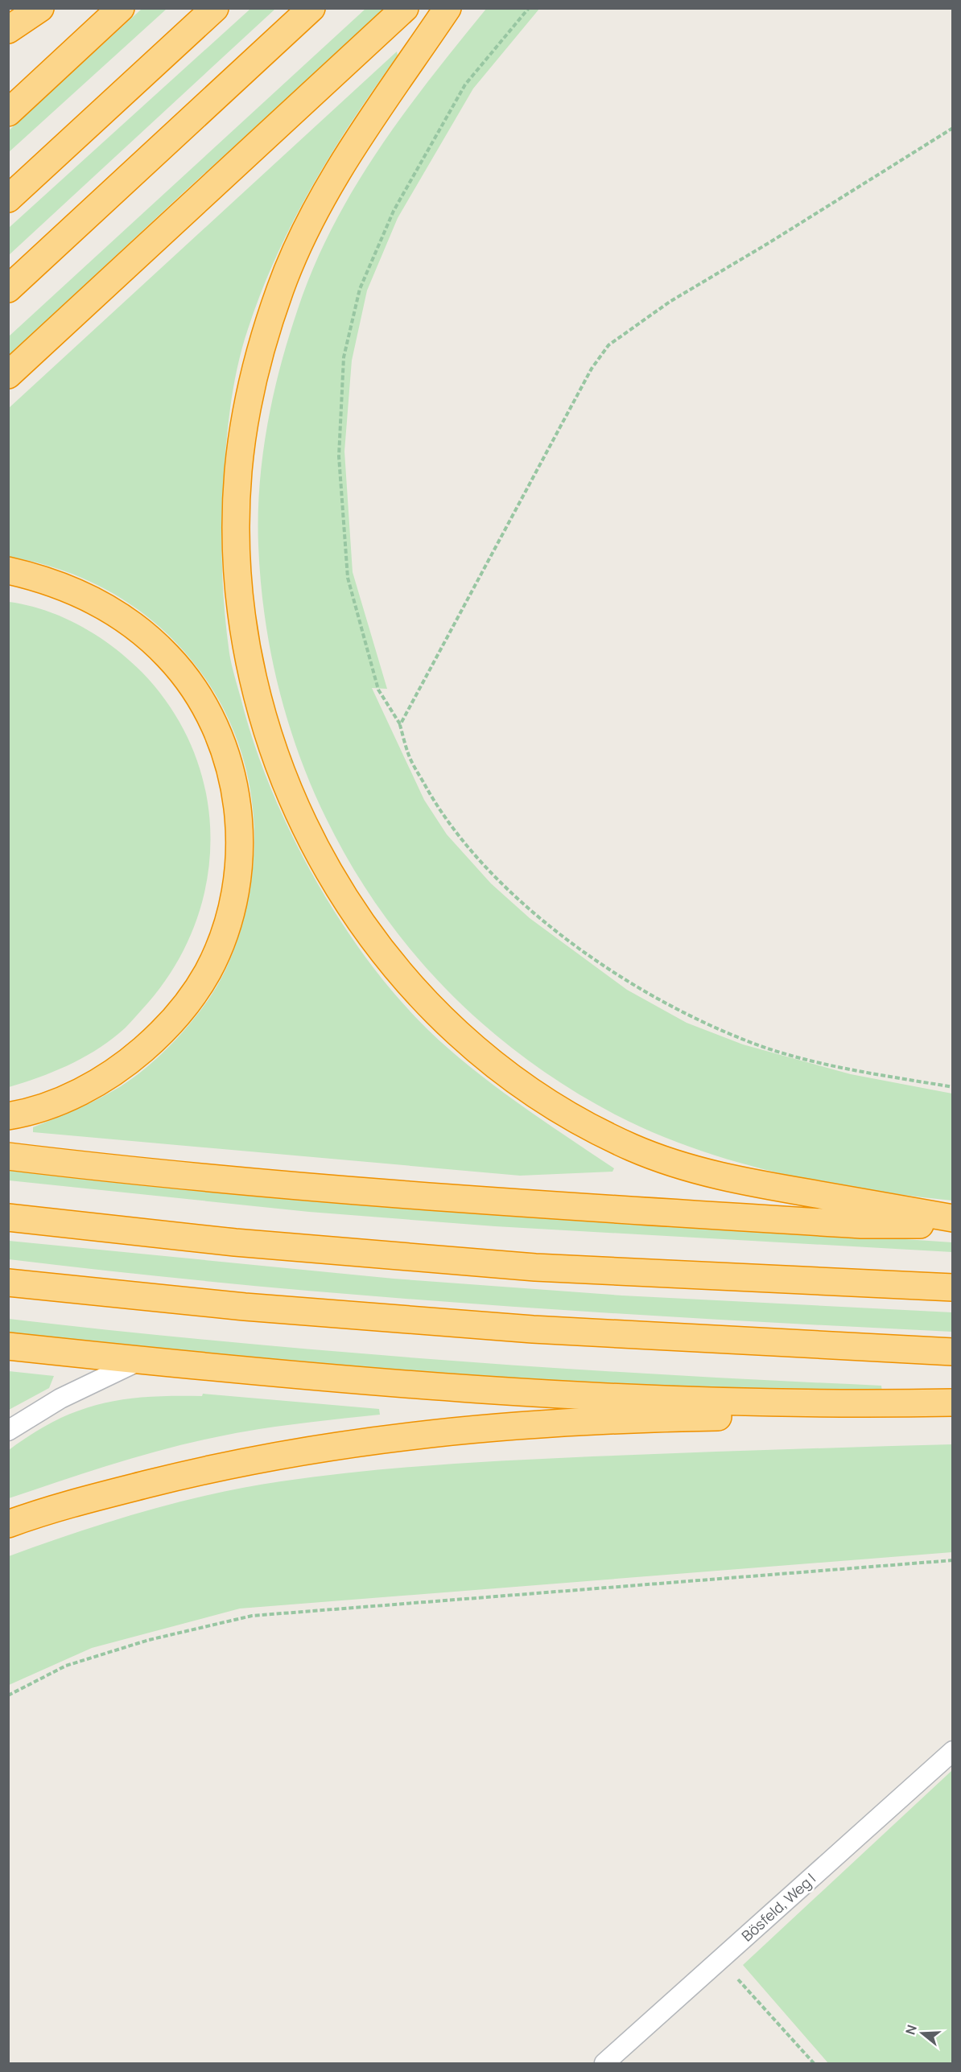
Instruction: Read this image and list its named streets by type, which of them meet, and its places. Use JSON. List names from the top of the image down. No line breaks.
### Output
{"streets":{"lane":["Bösfeld, Weg I"]},"north":"left"}
